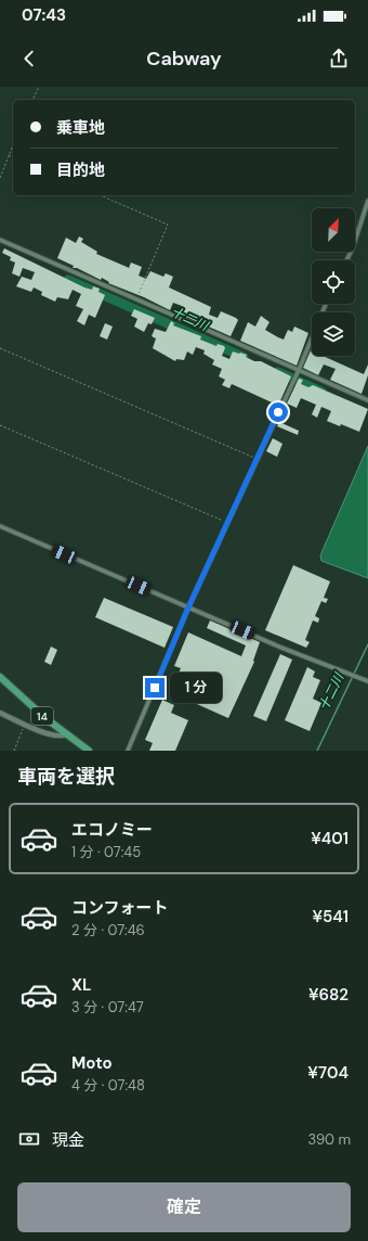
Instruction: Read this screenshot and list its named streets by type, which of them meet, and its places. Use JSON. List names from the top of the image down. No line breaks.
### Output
{"streets":{"main road":["14"]},"water":["十二川"],"north":"top right","page":{"status":"07:43","header":"Cabway","banner":["乗車地","目的地"],"bubble":"1 分","heading":"車両を選択","list":[{"name":"エコノミー","note":"1 分 · 07:45","value":"¥401"},{"name":"コンフォート","note":"2 分 · 07:46","value":"¥541"},{"name":"XL","note":"3 分 · 07:47","value":"¥682"},{"name":"Moto","note":"4 分 · 07:48","value":"¥704"}],"pay":["現金","390 m"],"buttons":"確定"}}
